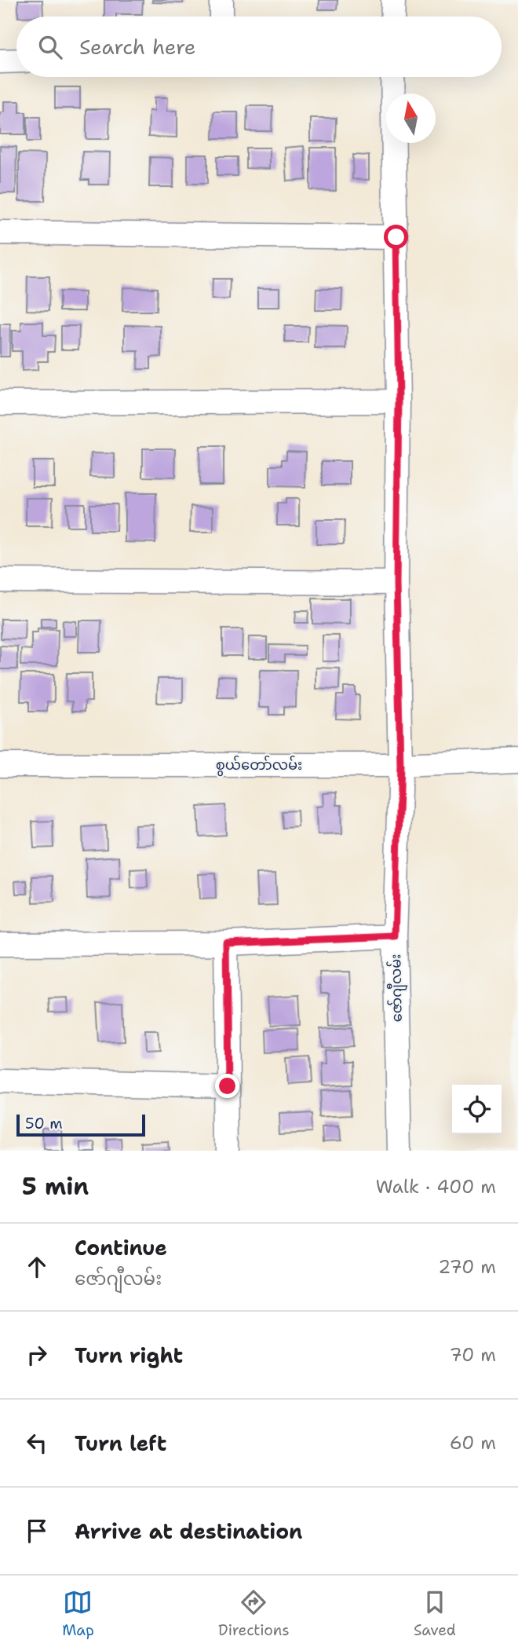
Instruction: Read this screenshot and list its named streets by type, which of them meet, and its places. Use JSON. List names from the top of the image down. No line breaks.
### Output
{"streets":{"street":["စွယ်တော်လမ်း","ဇော်ဂျီလမ်း"]},"crossings":[["စွယ်တော်လမ်း","ဇော်ဂျီလမ်း"]],"scale_bar":"50 m","north":"top","page":{"search":"Search here","scale":"50 m","heading":["5 min","Walk · 400 m"],"list":[["Continue","ဇော်ဂျီလမ်း","270 m"],["Turn right","70 m"],["Turn left","60 m"],"Arrive at destination"],"nav":["Map","Directions","Saved"]}}
